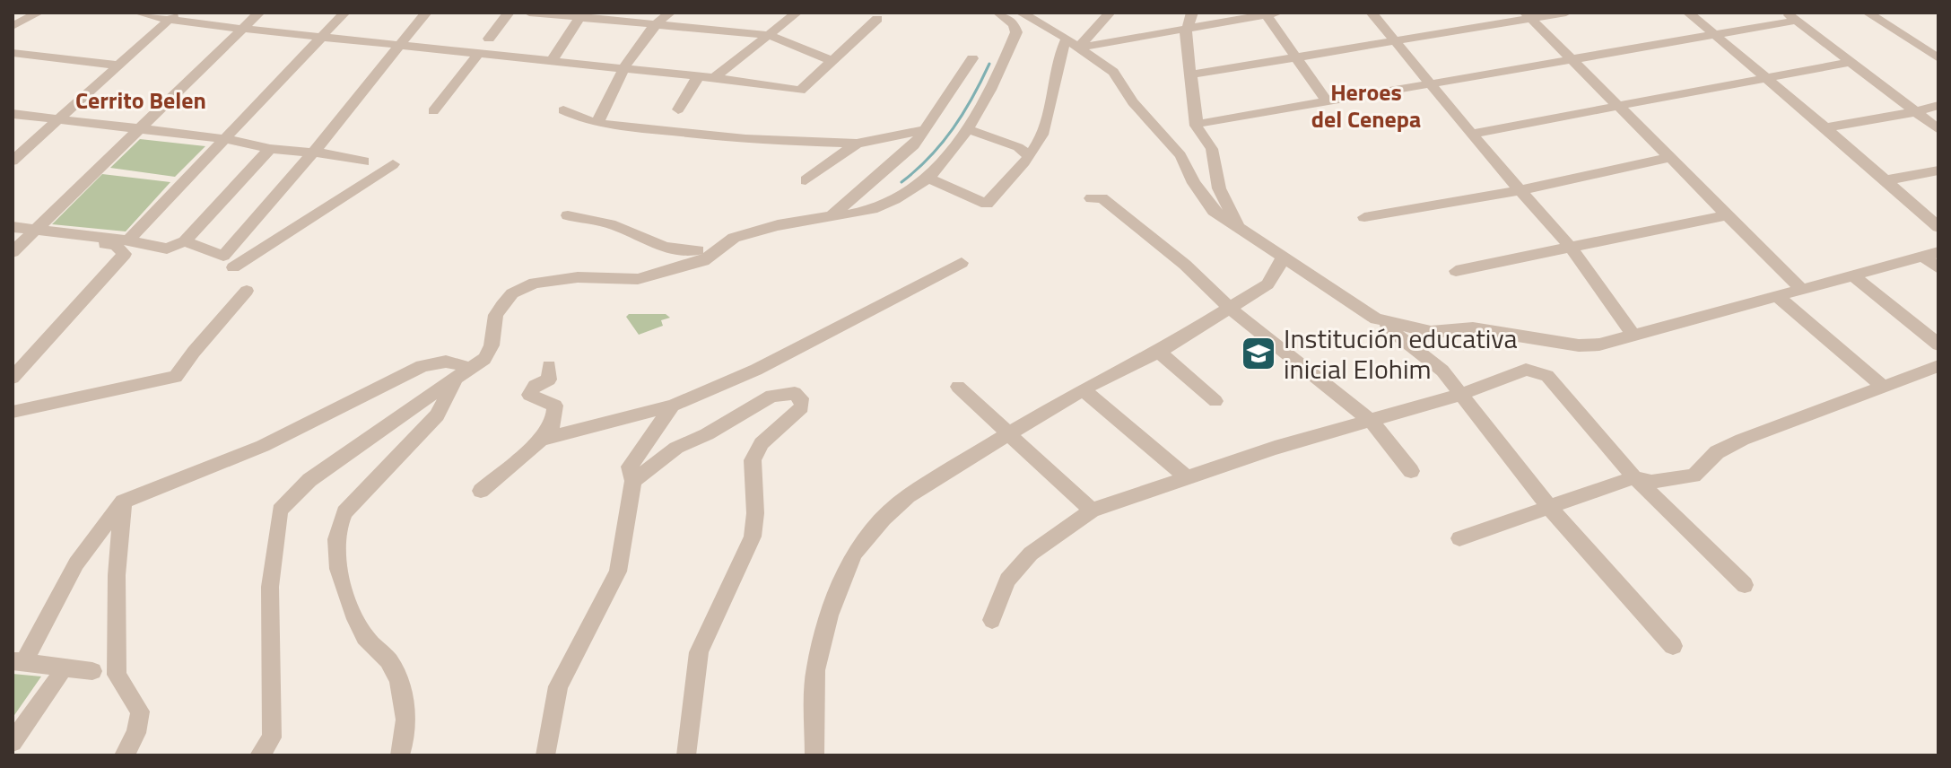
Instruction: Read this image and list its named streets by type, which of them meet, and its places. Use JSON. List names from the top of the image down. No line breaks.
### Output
{"districts":["Heroes del Cenepa","Cerrito Belen"],"places":{"school or university":["Institución educativa inicial Elohim"]}}
